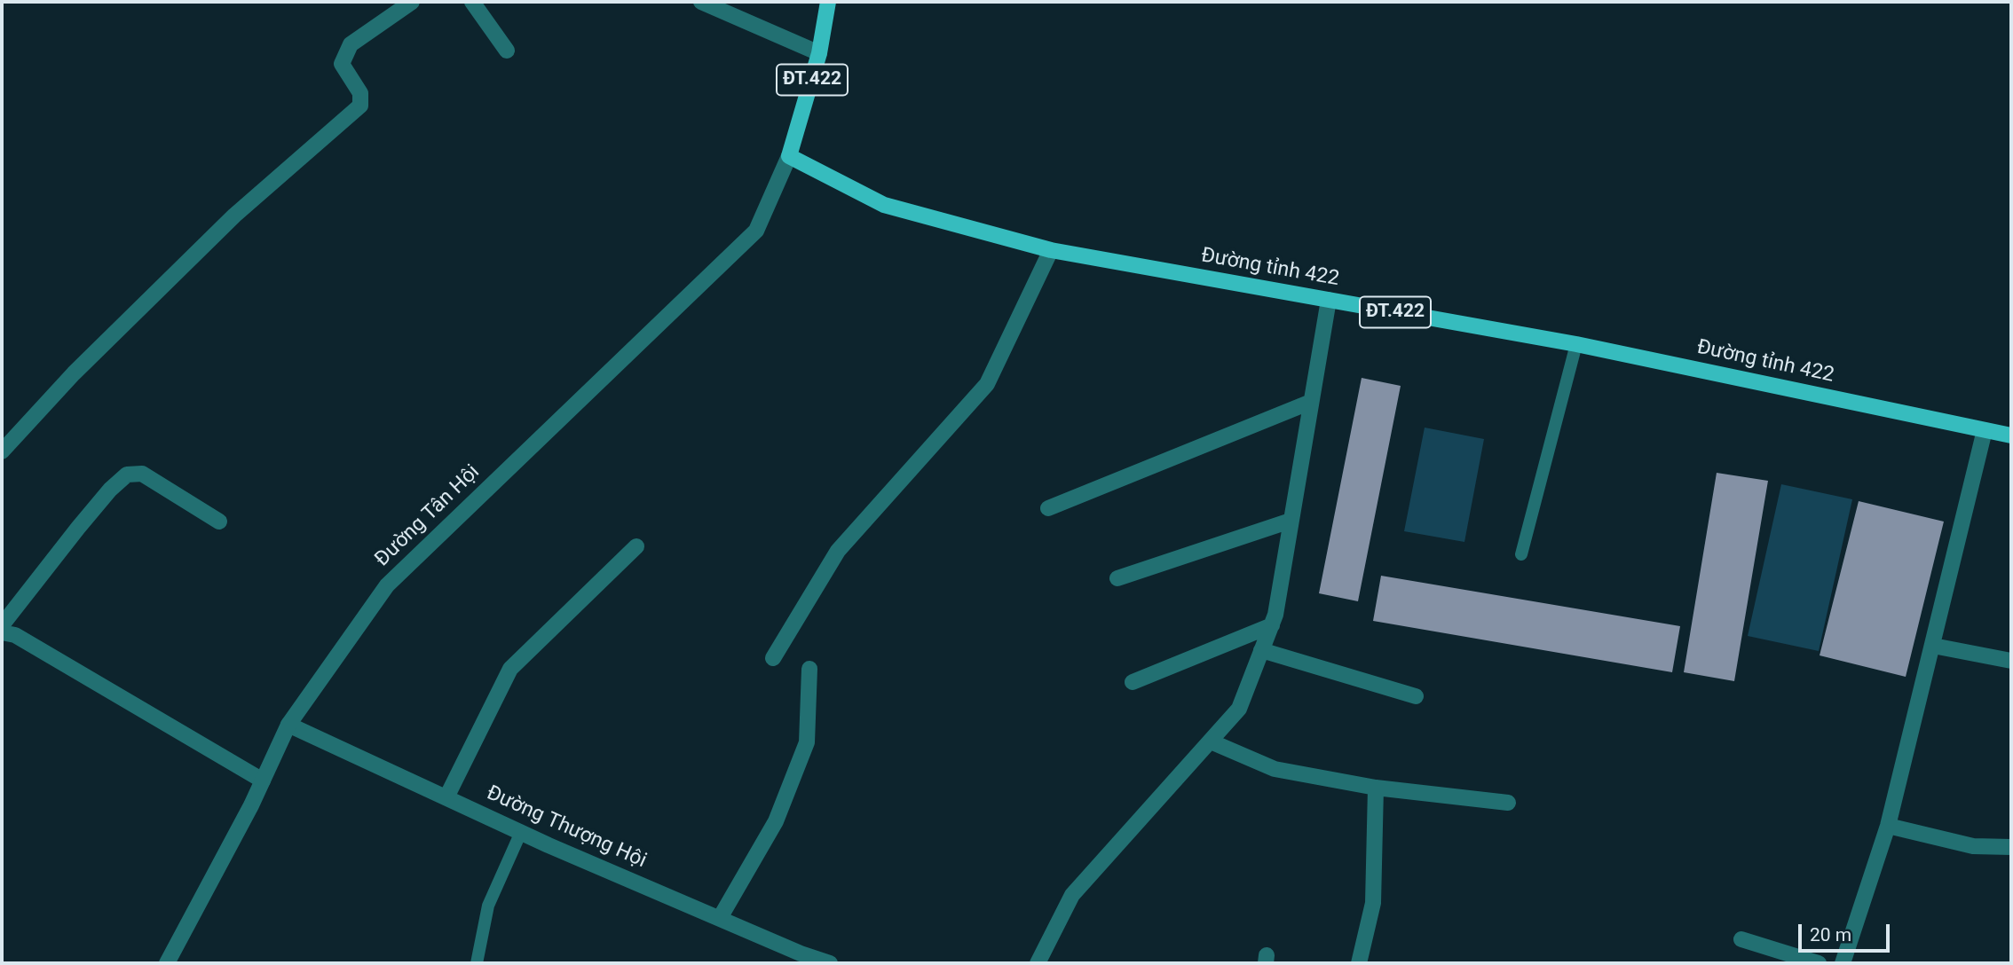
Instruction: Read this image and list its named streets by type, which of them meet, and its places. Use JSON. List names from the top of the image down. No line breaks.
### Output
{"streets":{"main road":["ĐT.422","Đường tỉnh 422"],"street":["Đường Tân Hội","Đường Thượng Hội"]},"crossings":[["ĐT.422","Đường tỉnh 422"],["ĐT.422","Đường Tân Hội"],["Đường tỉnh 422","Đường Tân Hội"],["Đường Tân Hội","Đường Thượng Hội"]],"scale_bar":"20 m"}
